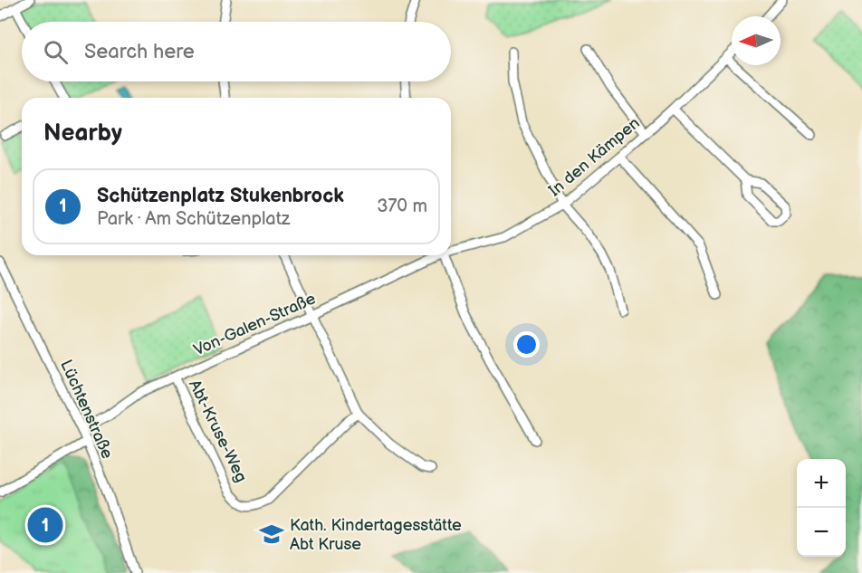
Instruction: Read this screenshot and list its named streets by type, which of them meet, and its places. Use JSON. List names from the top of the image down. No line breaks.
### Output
{"streets":{"street":["In den Kämpen","Von-Galen-Straße","Lüchtenstraße","Abt-Kruse-Weg"]},"crossings":[["Von-Galen-Straße","Lüchtenstraße"],["Von-Galen-Straße","Abt-Kruse-Weg"]],"places":{"school or university":["Kath. Kindertagesstätte Abt Kruse"]},"north":"left","page":{"search":"Search here","heading":"Nearby","list":[{"mark":"1","name":"Schützenplatz Stukenbrock","note":"Park · Am Schützenplatz","value":"370 m"}],"map_buttons":["+","−"],"pins":"1"}}
